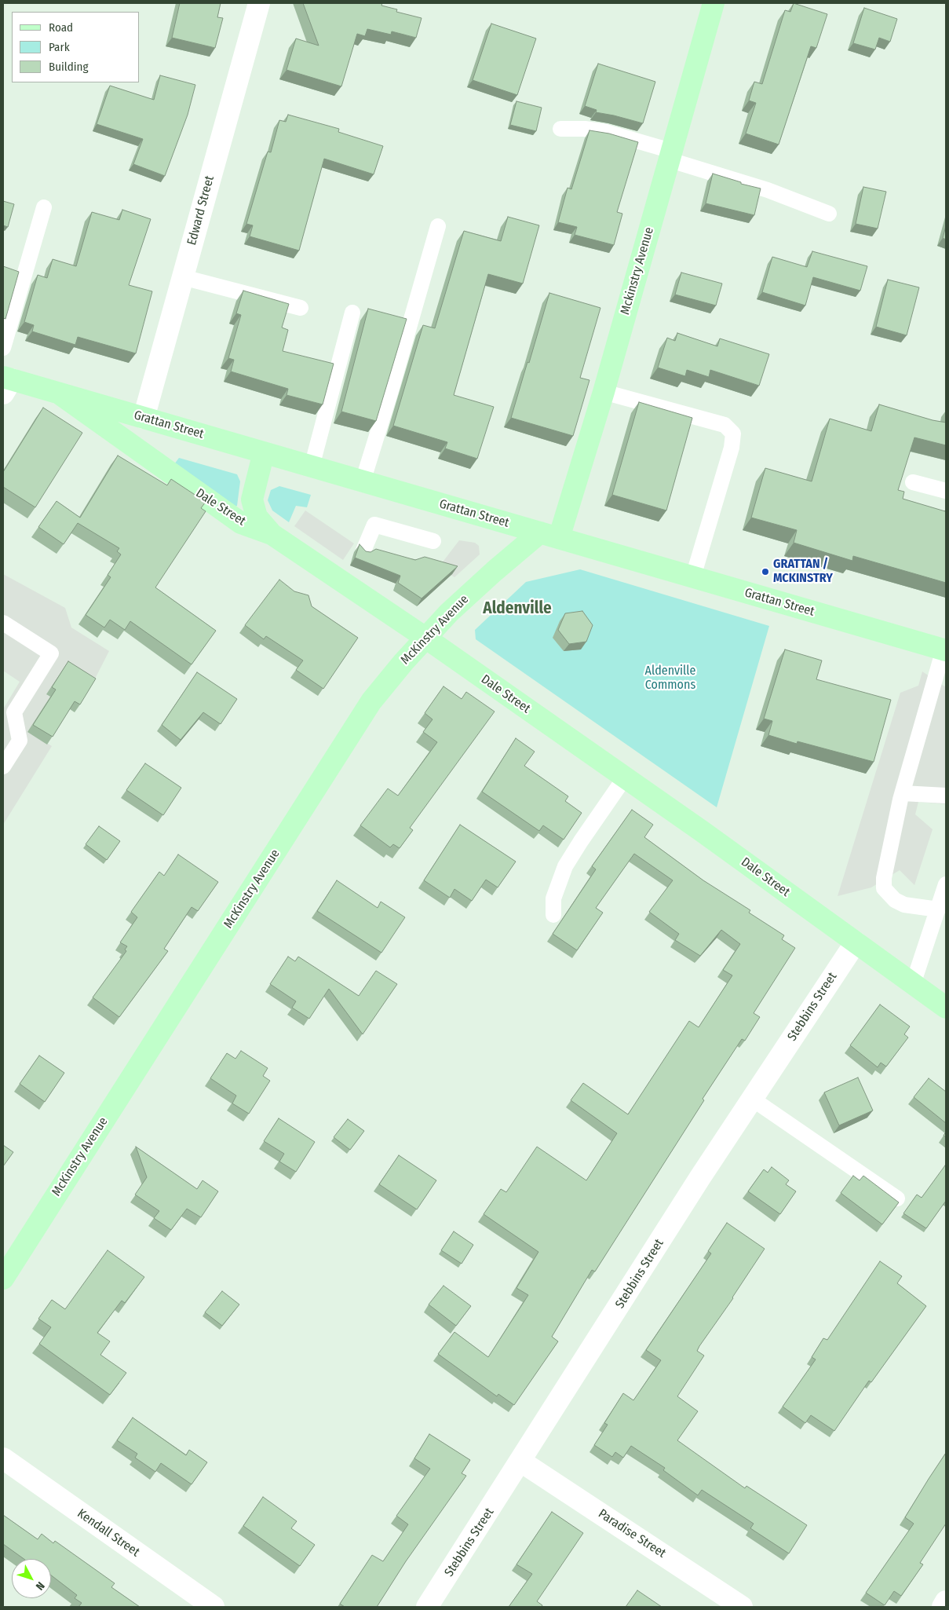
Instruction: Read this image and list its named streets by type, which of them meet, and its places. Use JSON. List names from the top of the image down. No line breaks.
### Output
{"streets":{"street":["Edward Street","Mckinstry Avenue","Grattan Street","Dale Street","McKinstry Avenue","Stebbins Street","Kendall Street","Paradise Street"]},"crossings":[["Edward Street","Grattan Street"],["Mckinstry Avenue","Grattan Street"],["Mckinstry Avenue","McKinstry Avenue"],["Grattan Street","Dale Street"],["Grattan Street","McKinstry Avenue"],["Dale Street","McKinstry Avenue"],["Dale Street","Stebbins Street"],["Stebbins Street","Paradise Street"]],"districts":["Aldenville"],"parks":["Aldenville Commons"],"places":["GRATTAN / MCKINSTRY"],"legend":["Road","Park","Building"],"north":"bottom right"}
